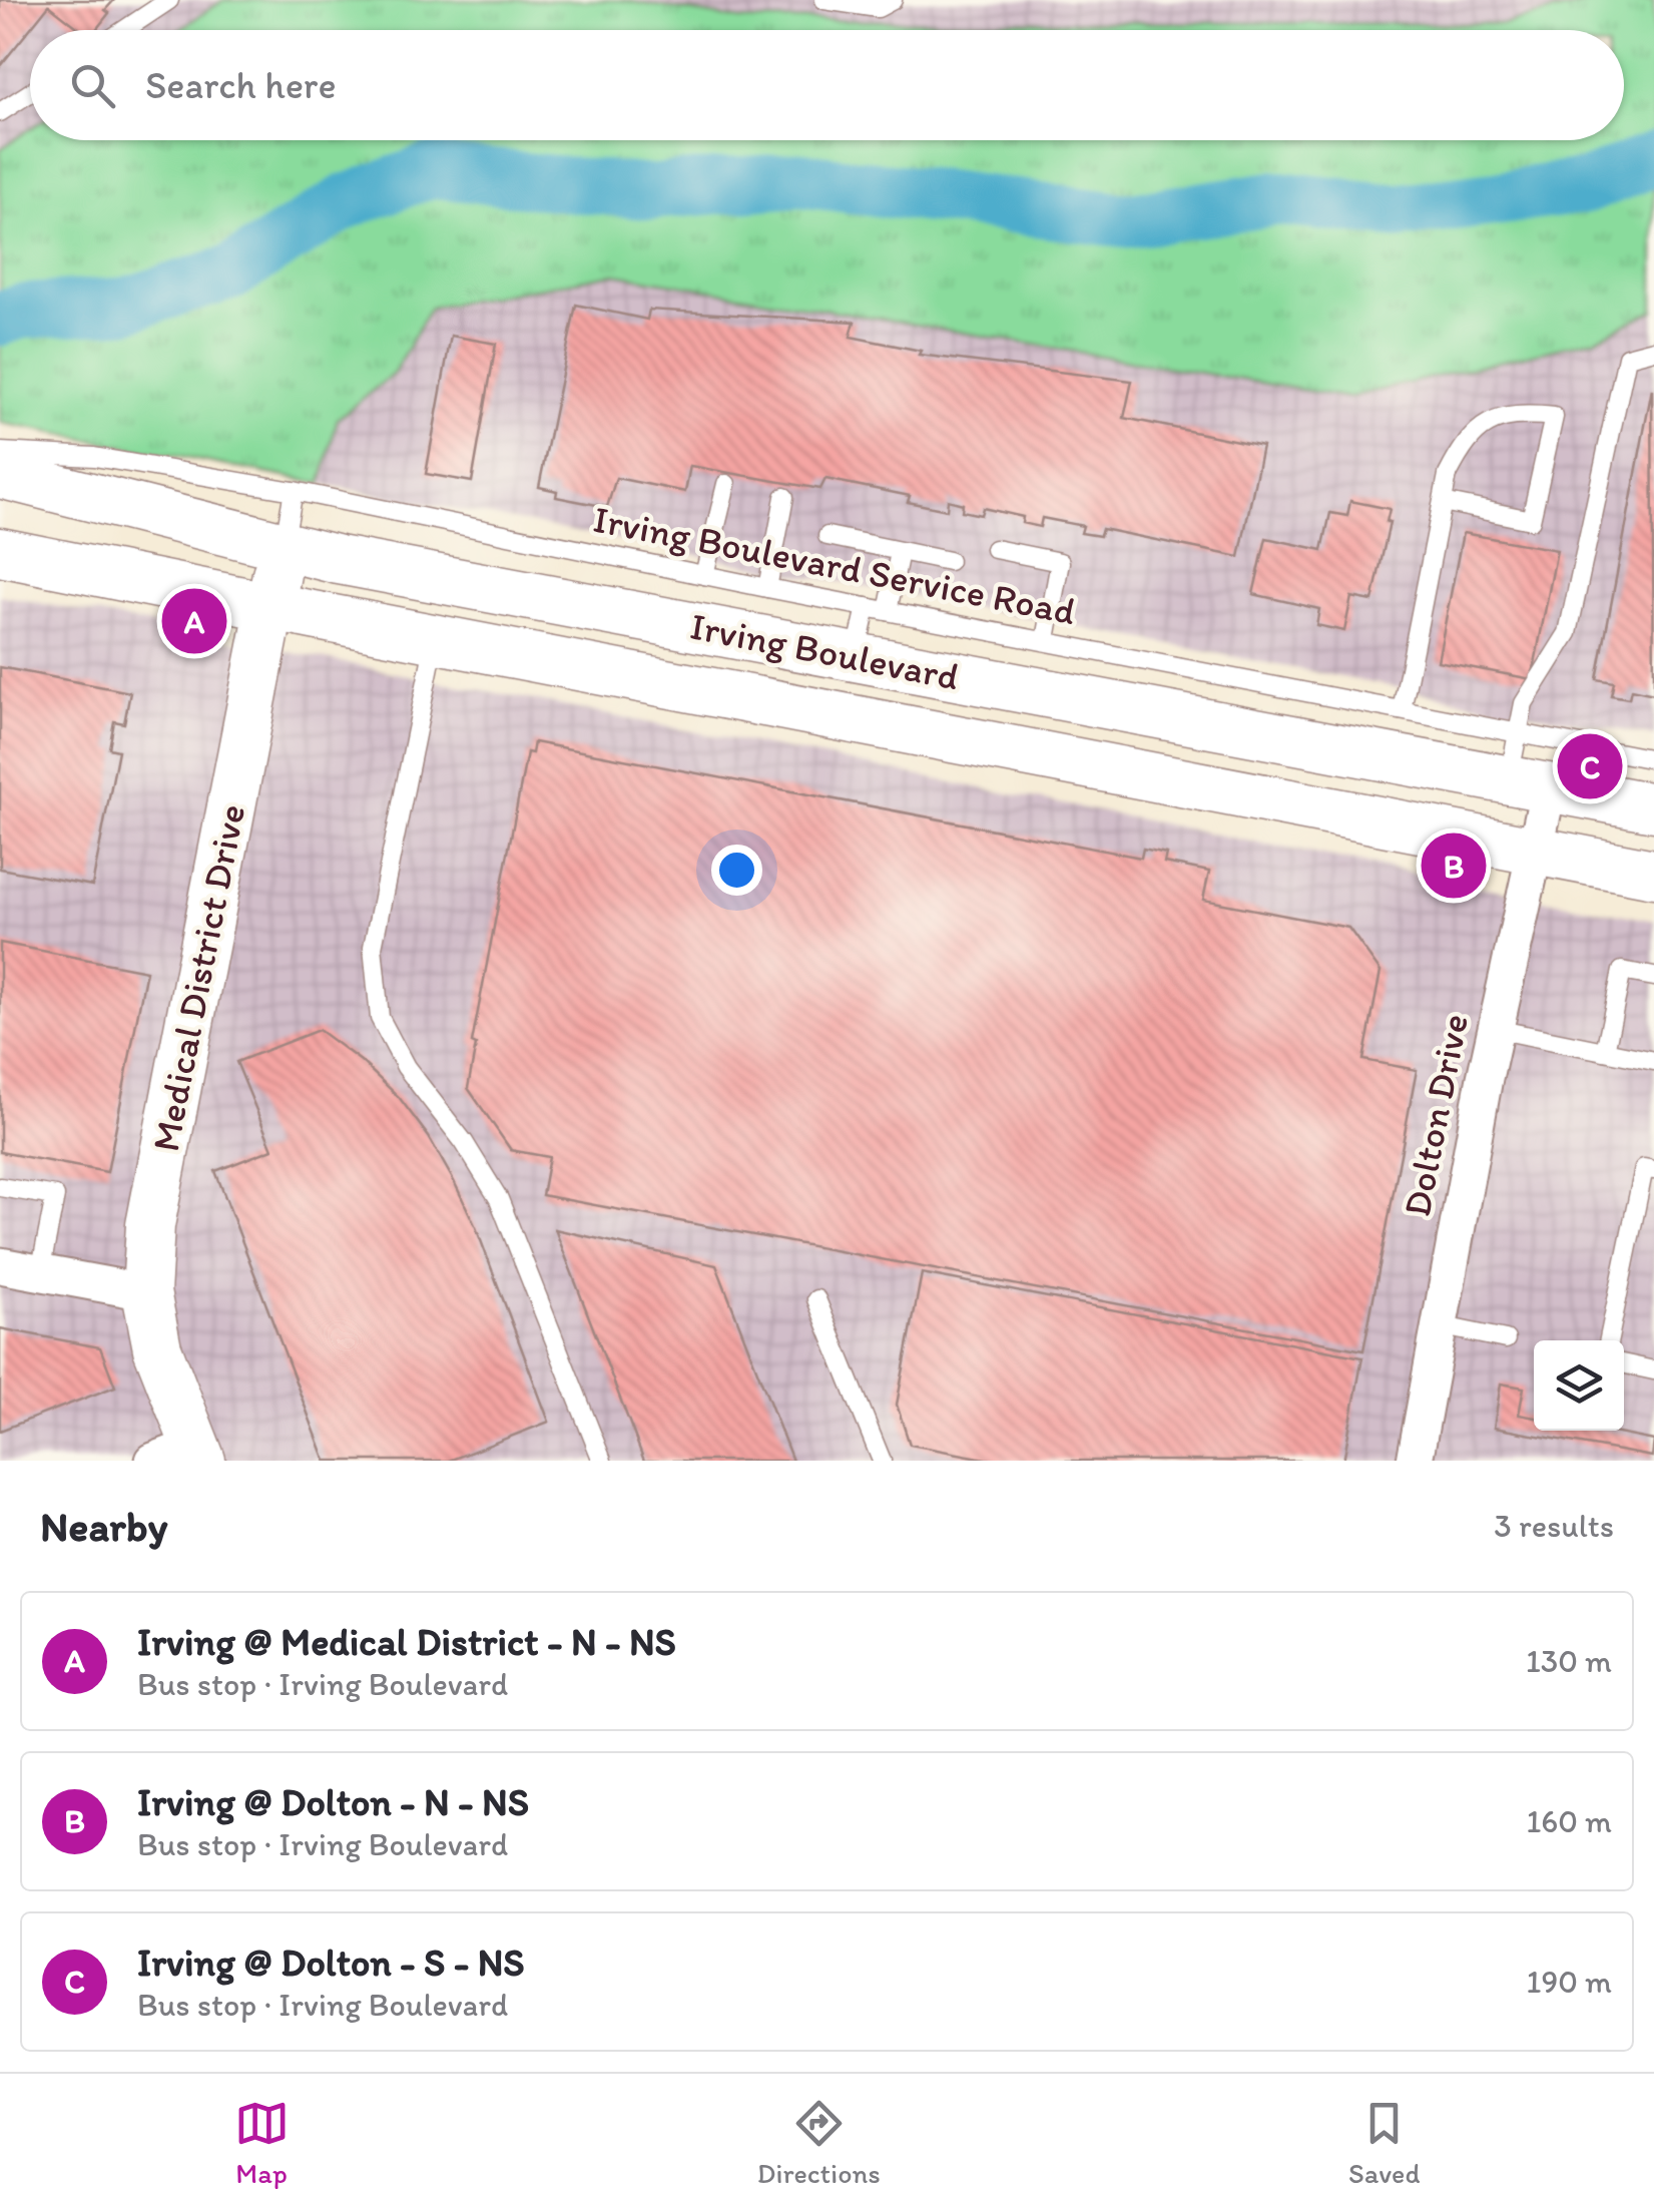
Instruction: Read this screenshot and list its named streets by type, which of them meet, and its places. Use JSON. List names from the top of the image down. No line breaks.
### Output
{"streets":{"main road":["Irving Boulevard","Medical District Drive"],"street":["Dolton Drive"],"lane":["Irving Boulevard Service Road"]},"crossings":[["Irving Boulevard Service Road","Medical District Drive"],["Irving Boulevard","Medical District Drive"],["Irving Boulevard","Dolton Drive"]],"page":{"search":"Search here","pins":["A","C","B"],"heading":["Nearby","3 results"],"list":[{"mark":"A","name":"Irving @ Medical District - N - NS","note":"Bus stop · Irving Boulevard","value":"130 m"},{"mark":"B","name":"Irving @ Dolton - N - NS","note":"Bus stop · Irving Boulevard","value":"160 m"},{"mark":"C","name":"Irving @ Dolton - S - NS","note":"Bus stop · Irving Boulevard","value":"190 m"}],"nav":["Map","Directions","Saved"]}}
